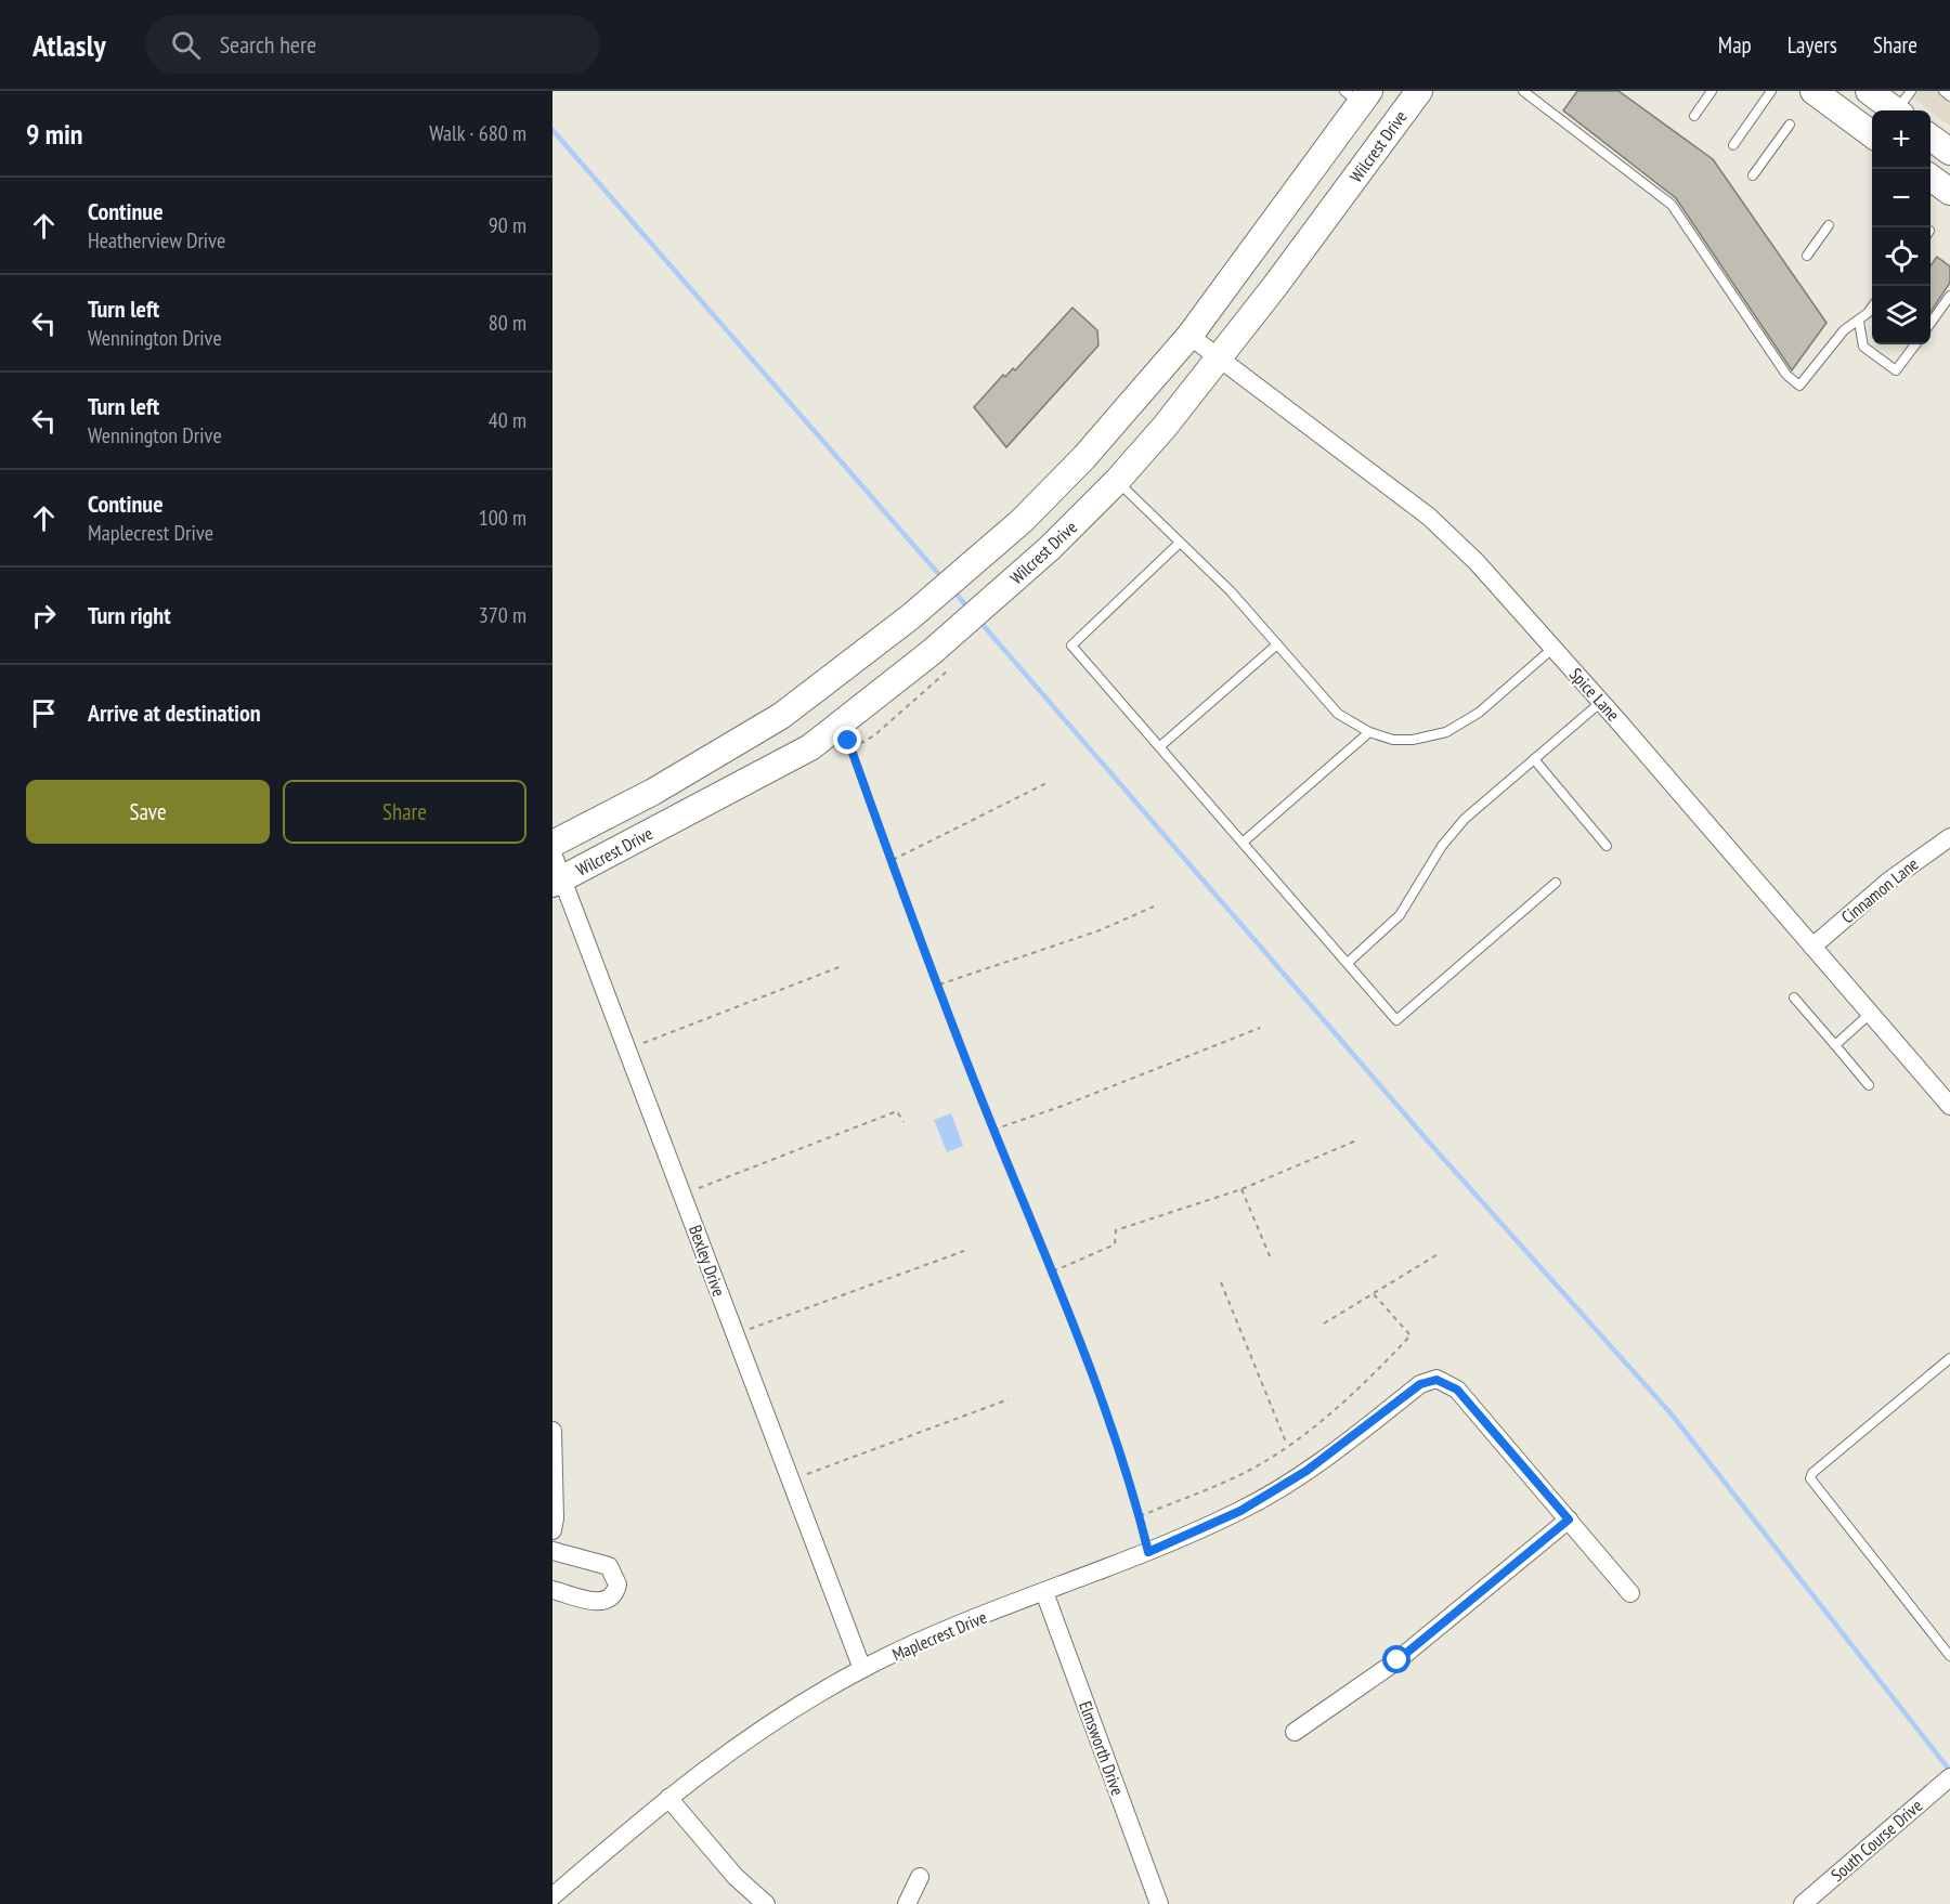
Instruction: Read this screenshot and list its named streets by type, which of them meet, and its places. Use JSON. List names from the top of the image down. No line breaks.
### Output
{"streets":{"main road":["Wilcrest Drive"],"street":["Spice Lane","Cinnamon Lane","Bexley Drive","Maplecrest Drive","Elmsworth Drive","South Course Drive"]},"crossings":[["Wilcrest Drive","Spice Lane"],["Wilcrest Drive","Bexley Drive"],["Spice Lane","Cinnamon Lane"],["Bexley Drive","Maplecrest Drive"],["Maplecrest Drive","Elmsworth Drive"]],"page":{"header":"Atlasly","search":"Search here","nav":["Map","Layers","Share"],"heading":["9 min","Walk · 680 m"],"map_buttons":["+","−"],"list":[["Continue","Heatherview Drive","90 m"],["Turn left","Wennington Drive","80 m"],["Turn left","Wennington Drive","40 m"],["Continue","Maplecrest Drive","100 m"],["Turn right","370 m"],"Arrive at destination"],"buttons":["Save","Share"]}}
